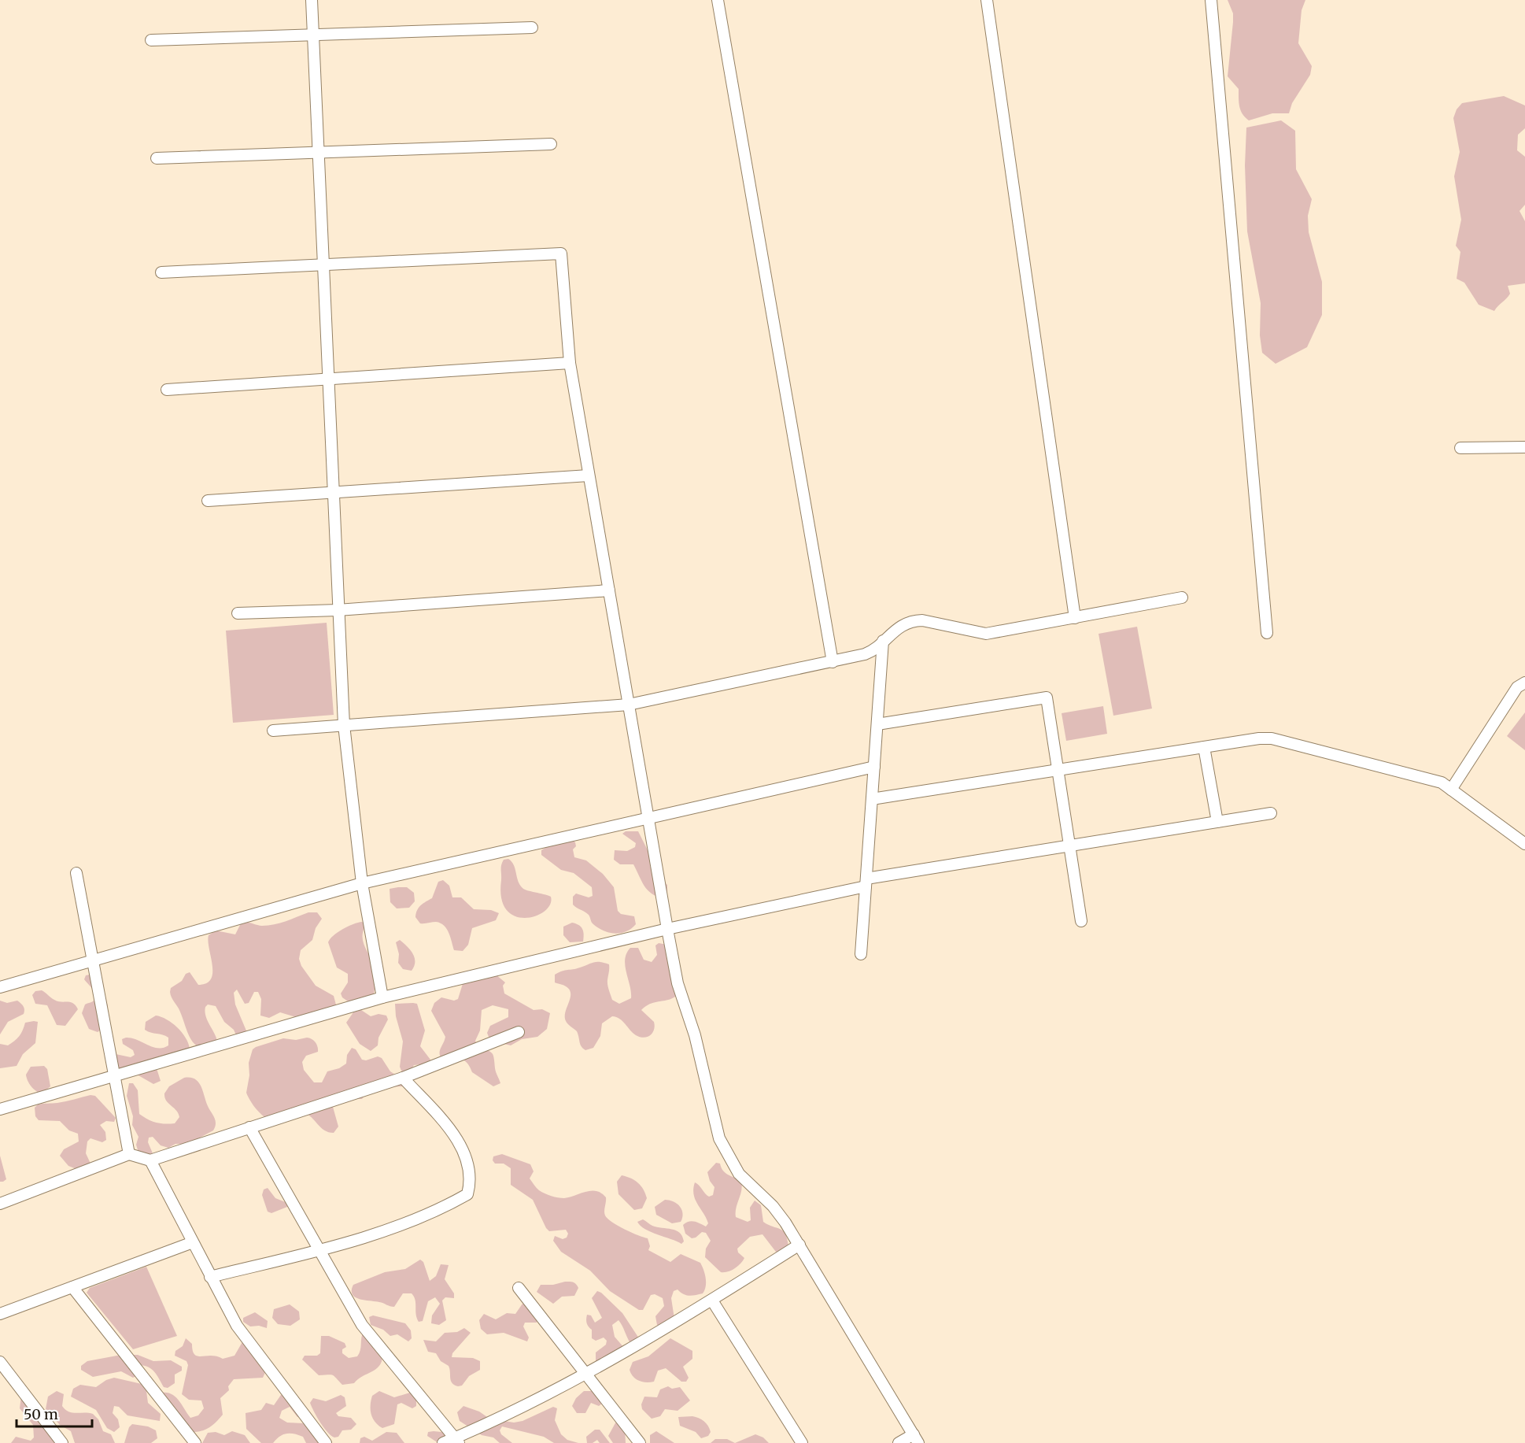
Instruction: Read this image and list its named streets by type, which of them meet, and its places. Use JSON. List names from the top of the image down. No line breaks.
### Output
{"scale_bar":"50 m"}
